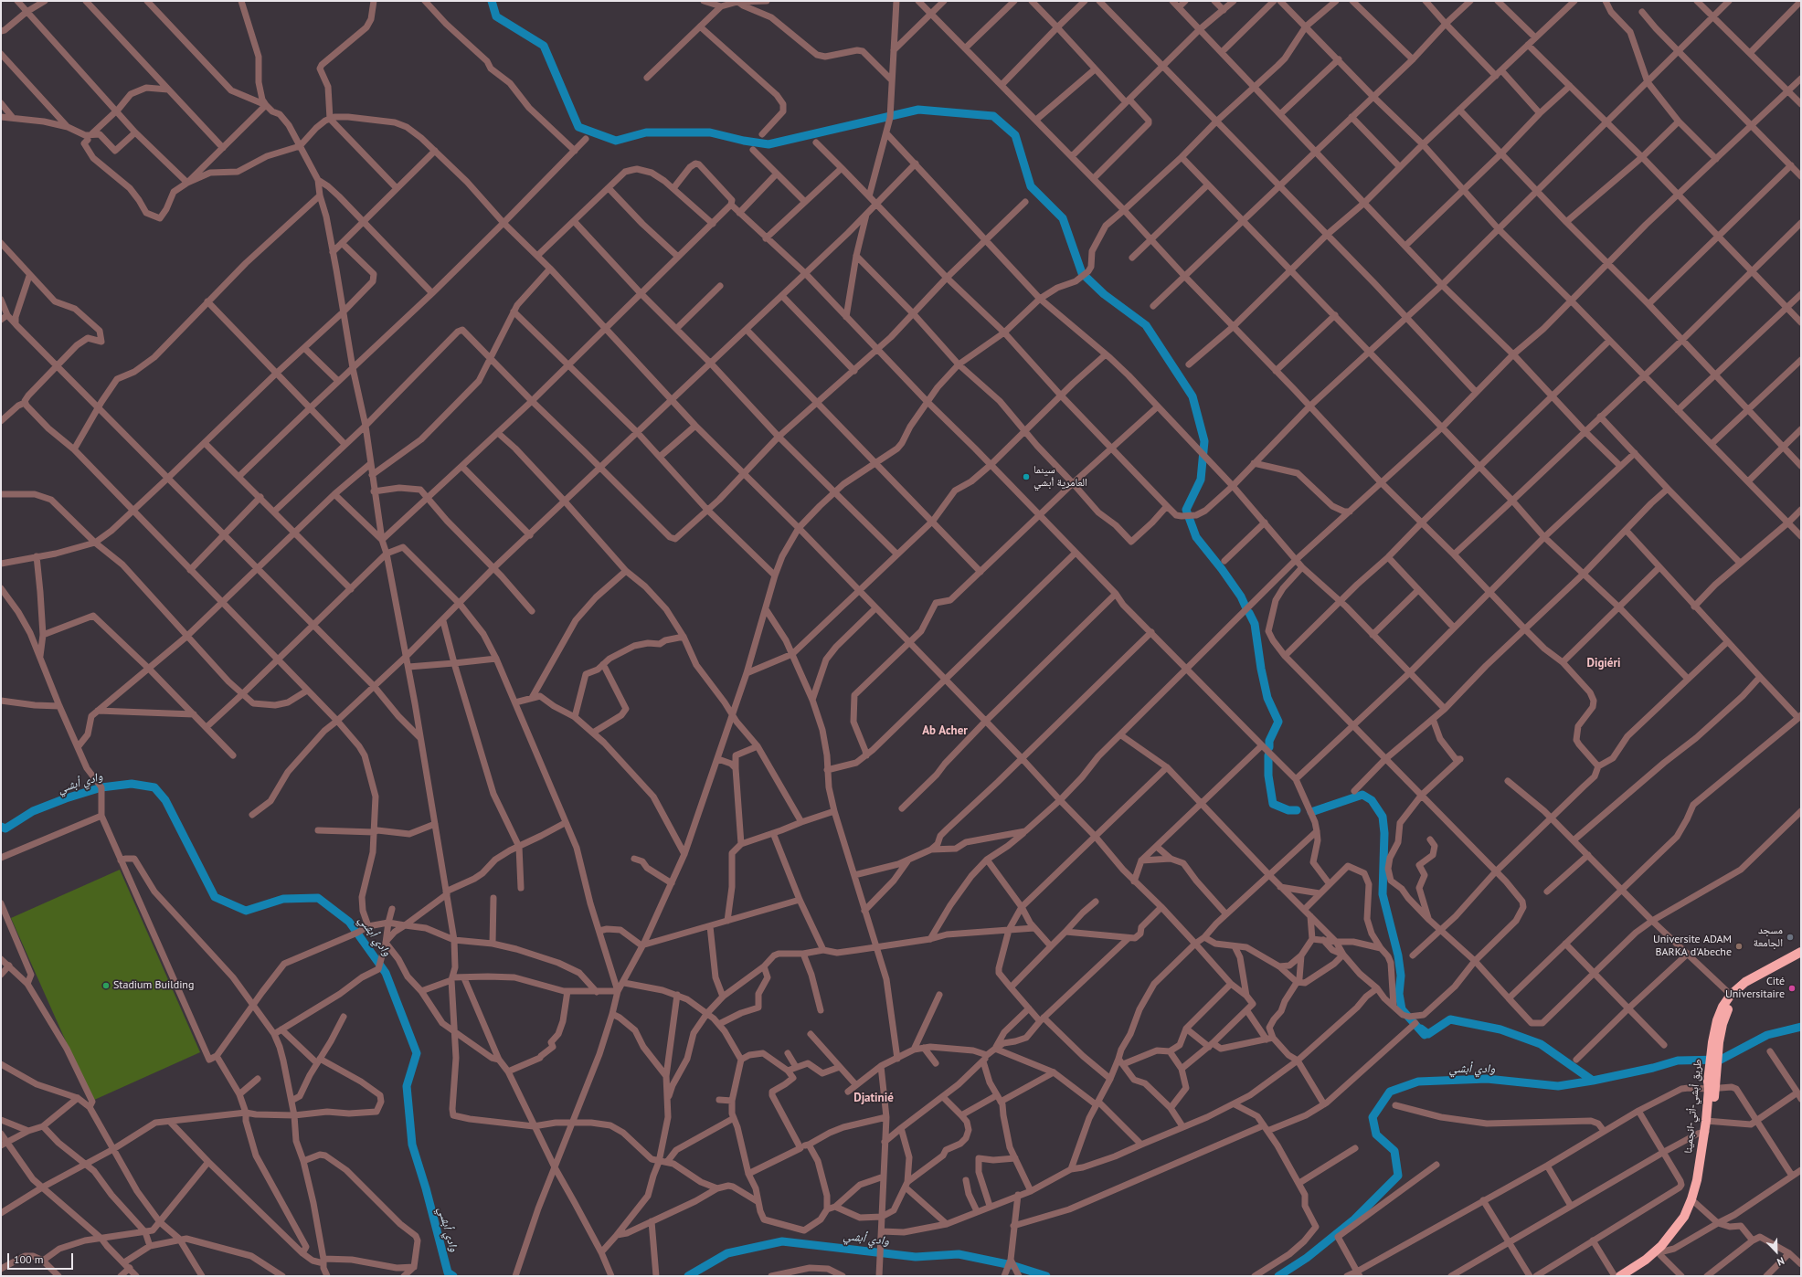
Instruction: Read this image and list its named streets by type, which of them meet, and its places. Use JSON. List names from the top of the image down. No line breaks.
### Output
{"districts":["Digiéri","Ab Acher","Djatinié"],"water":["وادي أبشي"],"places":["سينما العامرية أبشي","مسجد الجامعة","Universite ADAM BARKA d'Abeche","Stadium Building","Cité Universitaire"],"scale_bar":"100 m","north":"bottom right"}
